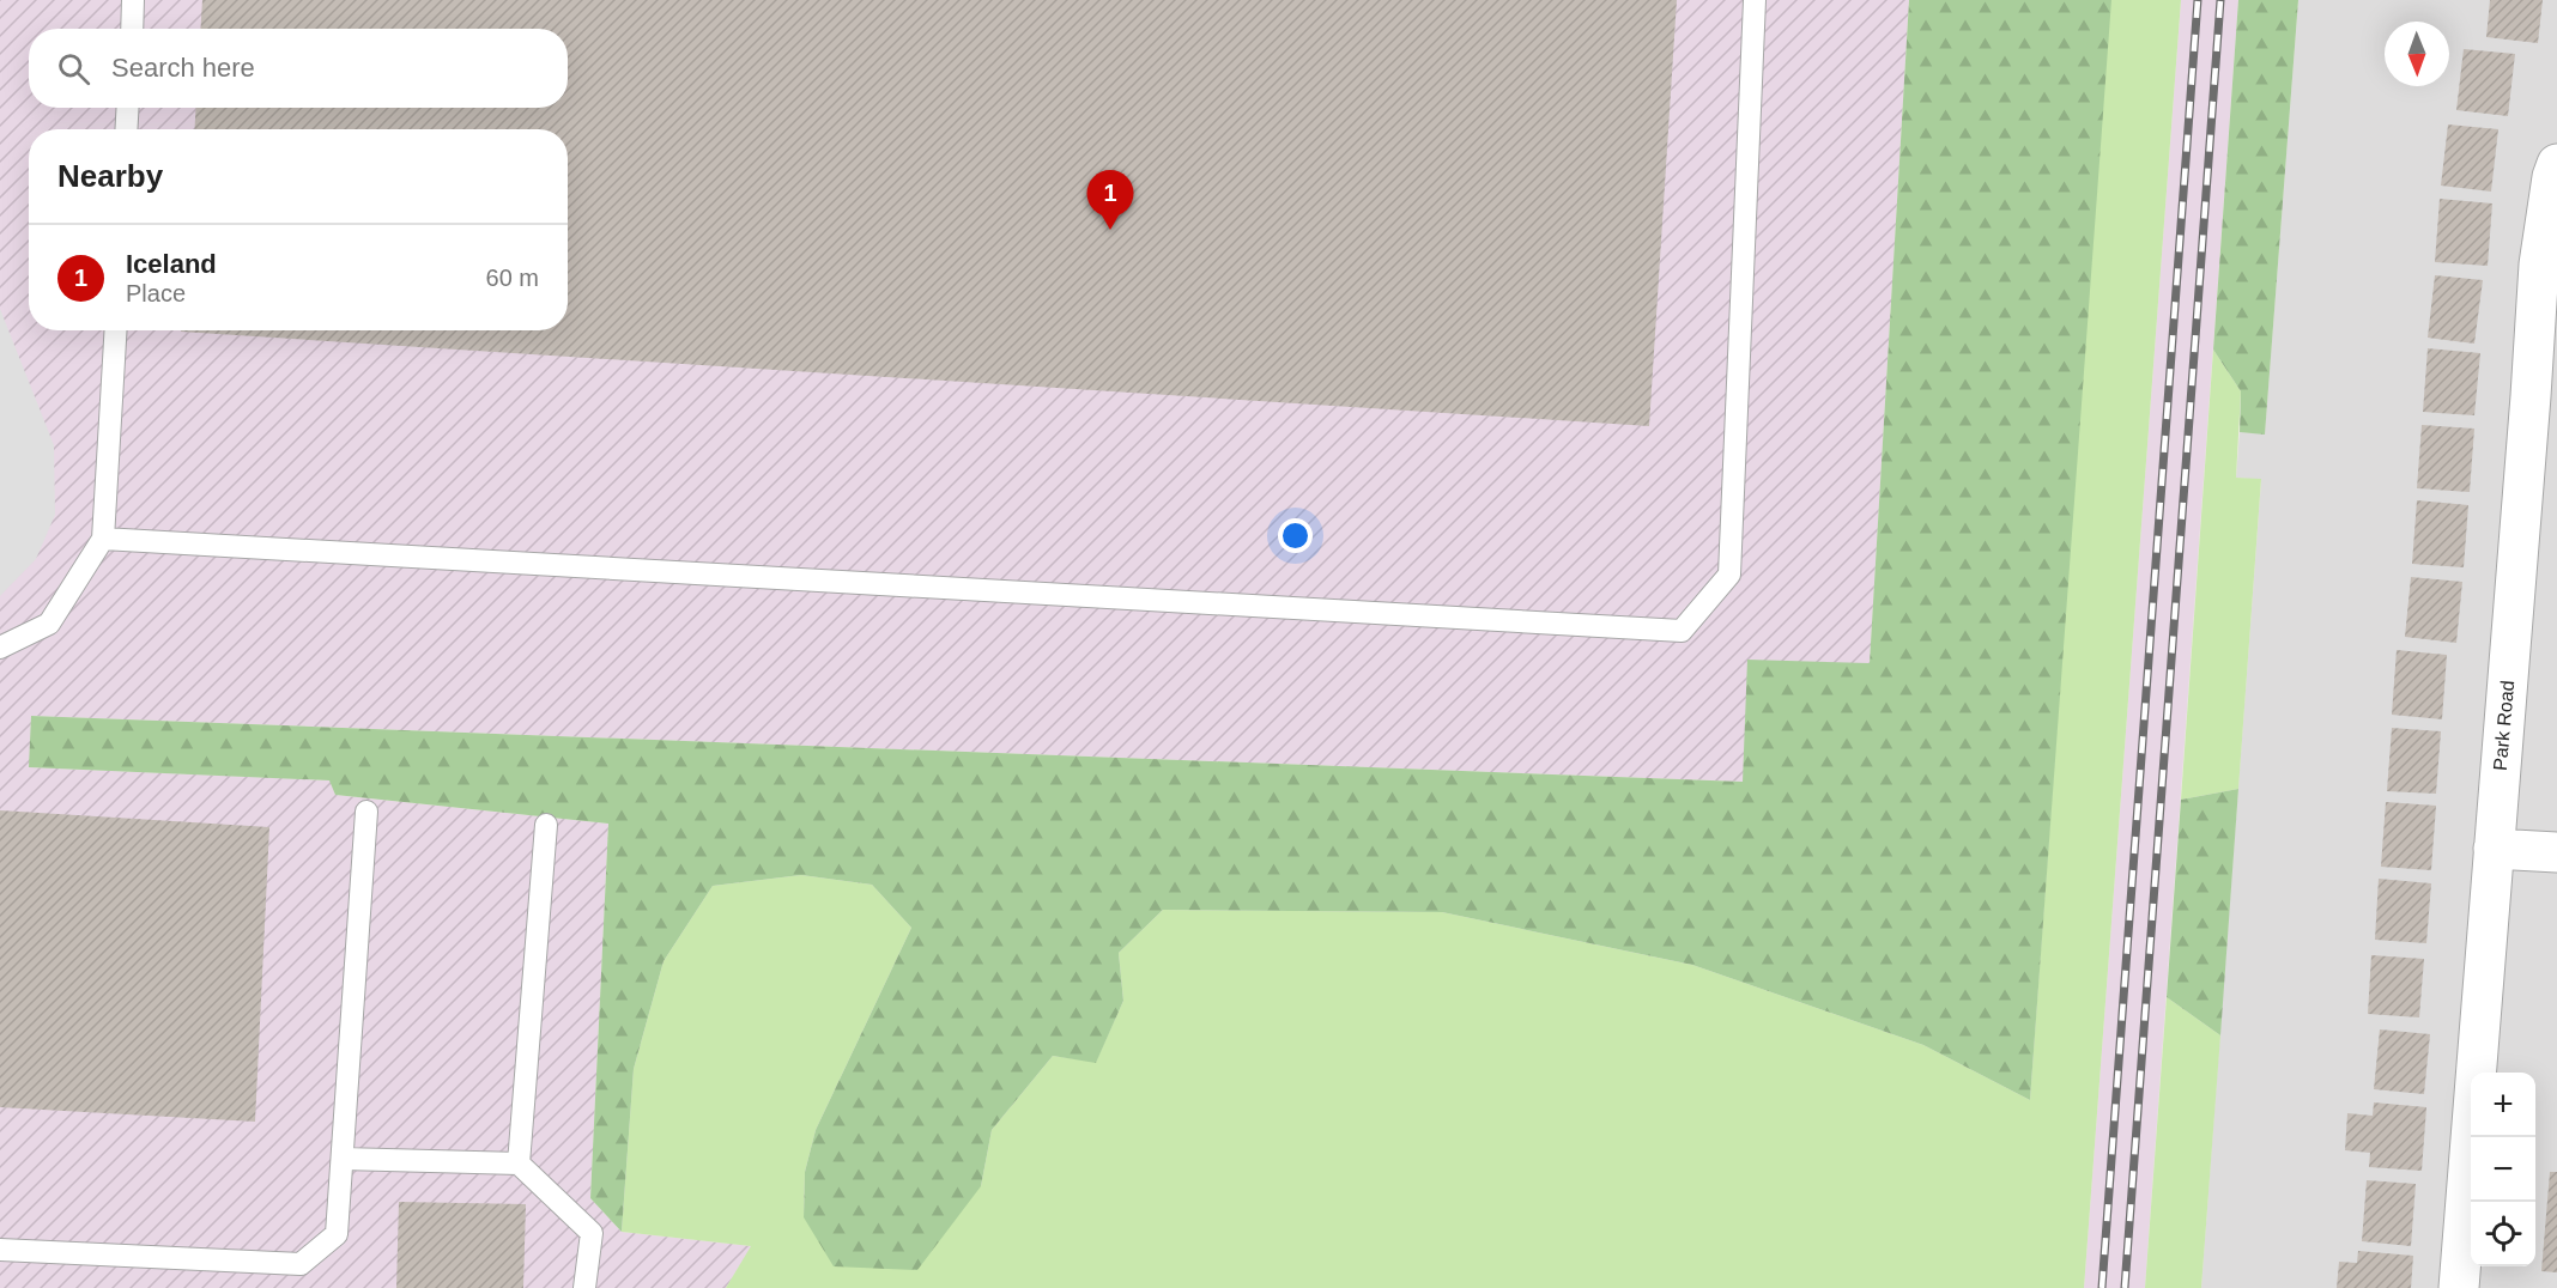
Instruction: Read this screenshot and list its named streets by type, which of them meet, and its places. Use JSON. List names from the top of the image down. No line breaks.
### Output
{"streets":{"street":["Park Road"]},"north":"bottom","page":{"search":"Search here","heading":"Nearby","pins":"1","list":[{"mark":"1","name":"Iceland","note":"Place","value":"60 m"}],"map_buttons":["+","−"]}}
